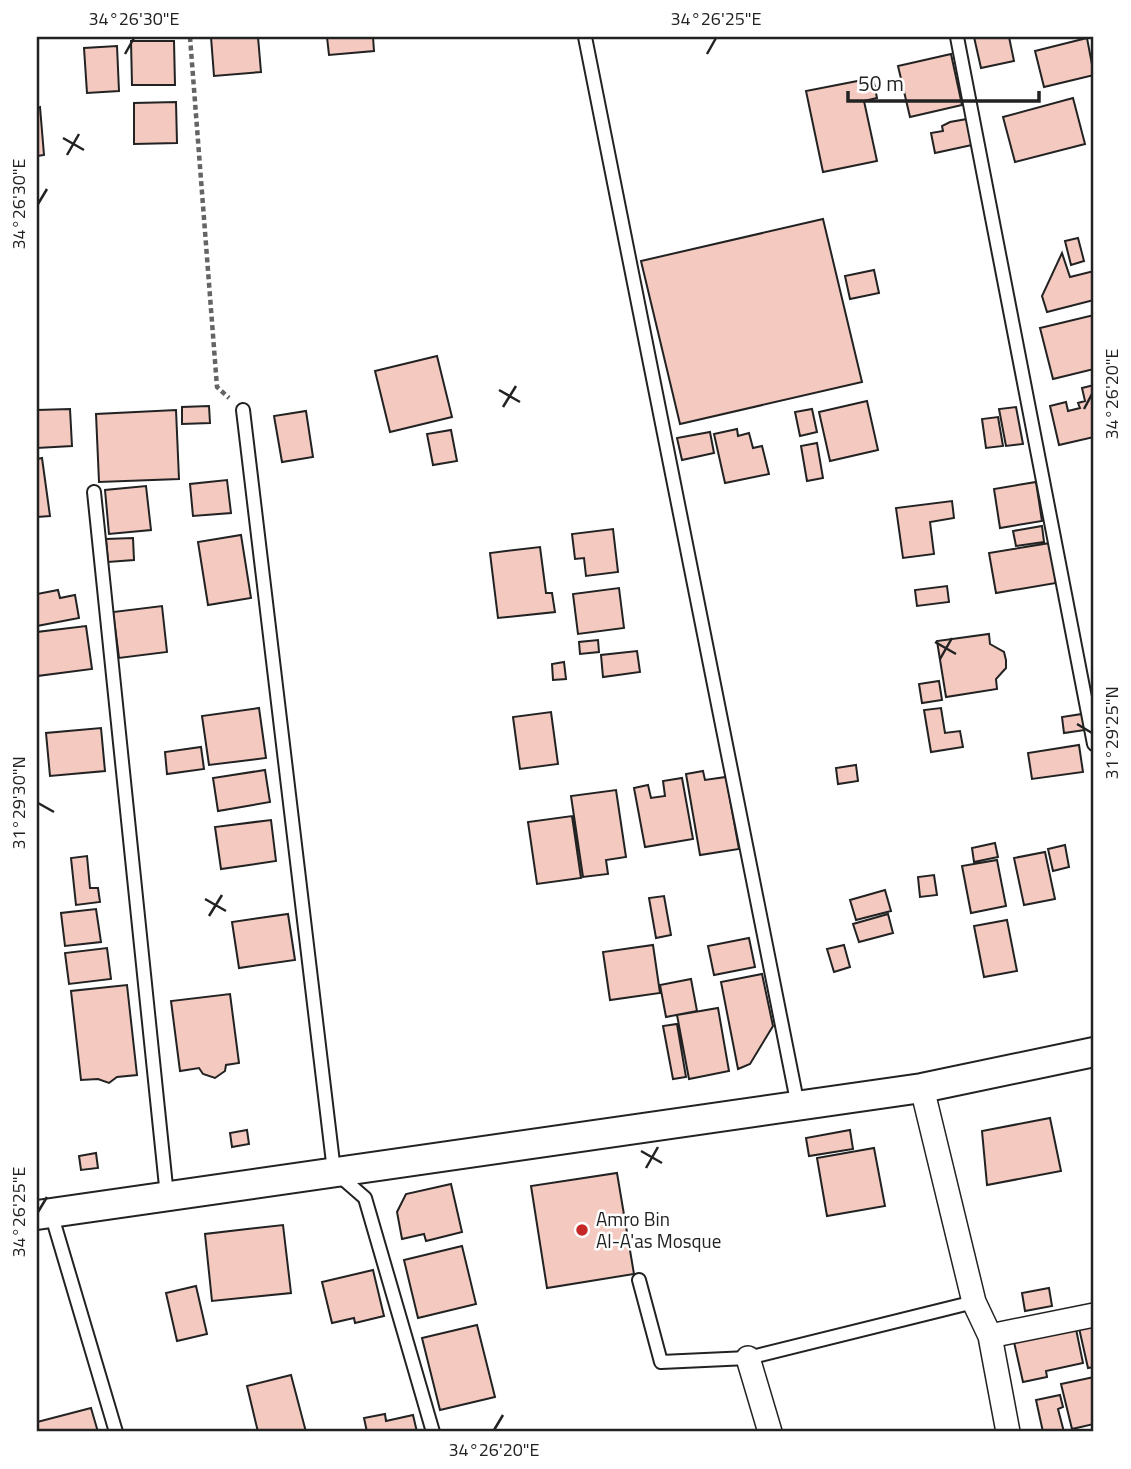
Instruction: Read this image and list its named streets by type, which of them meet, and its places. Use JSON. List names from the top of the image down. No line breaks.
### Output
{"places":["Amro Bin Al-A'as Mosque"],"scale_bar":"50 m","coordinates":["34°26'30\"E","34°26'25\"E","34°26'20\"E","31°29'25\"N","31°29'30\"N"]}
